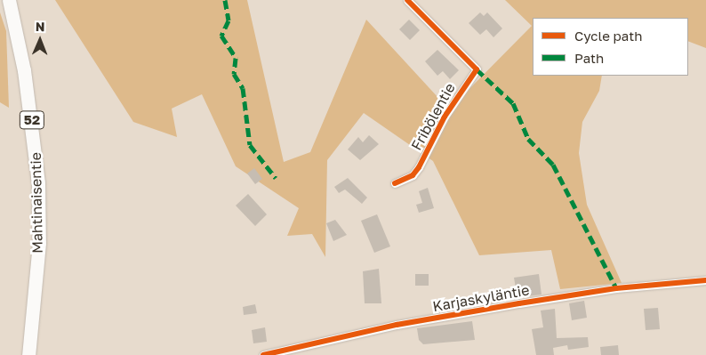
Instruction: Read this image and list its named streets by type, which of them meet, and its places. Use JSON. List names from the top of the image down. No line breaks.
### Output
{"streets":{"main road":["52","Mahtinaisentie"],"street":["Fribölentie","Karjaskyläntie"]},"legend":["Cycle path","Path"],"north":"top"}
